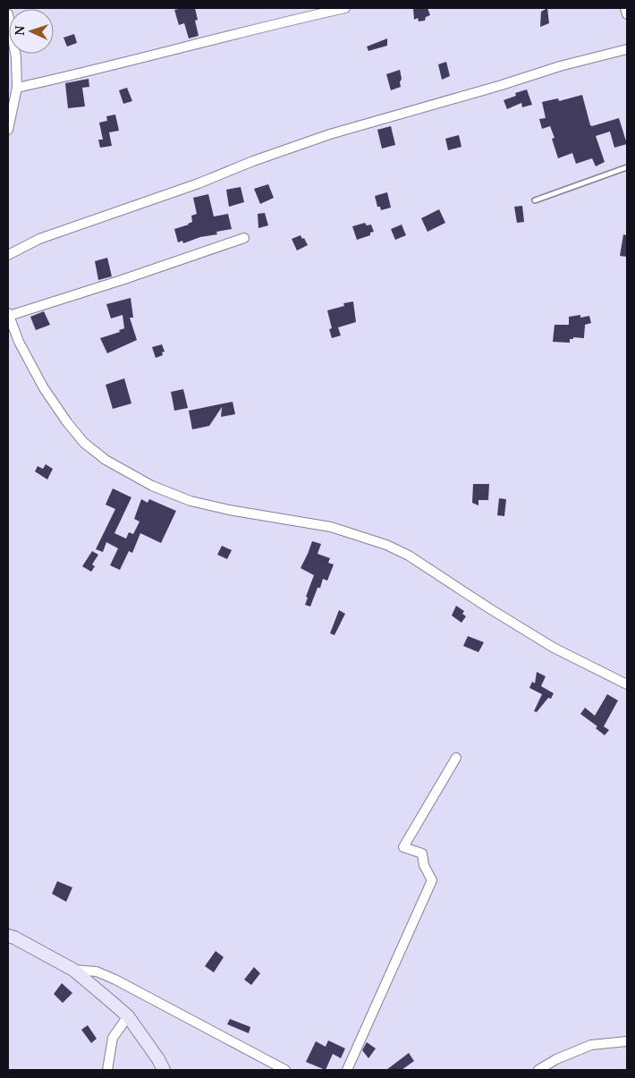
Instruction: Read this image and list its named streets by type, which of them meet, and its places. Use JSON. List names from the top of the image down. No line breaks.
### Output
{"north":"left"}
